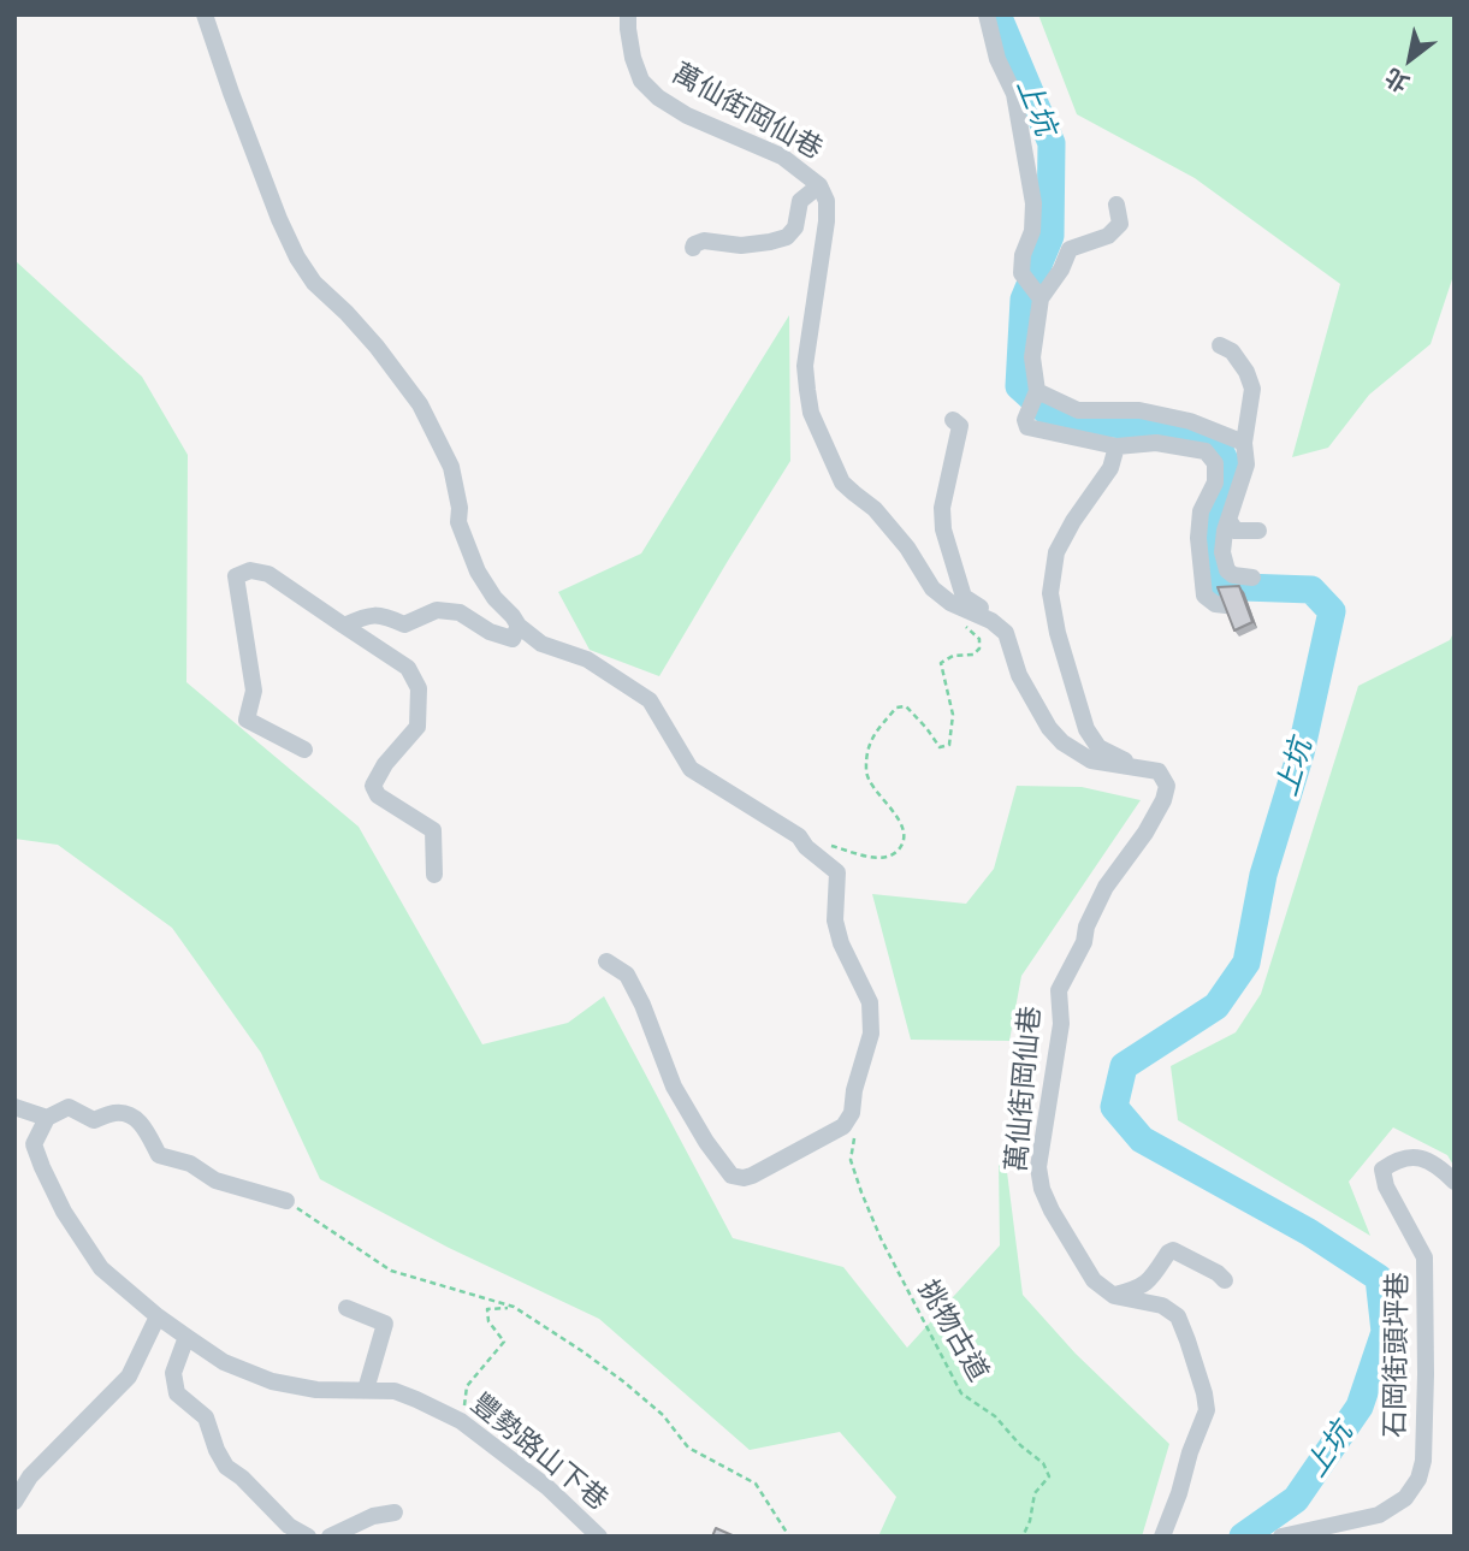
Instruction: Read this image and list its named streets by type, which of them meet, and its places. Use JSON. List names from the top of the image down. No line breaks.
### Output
{"streets":{"street":["萬仙街岡仙巷","石岡街頭坪巷","豐勢路山下巷"],"path":["挑物古道"]},"water":["上坑"],"north":"bottom left"}
